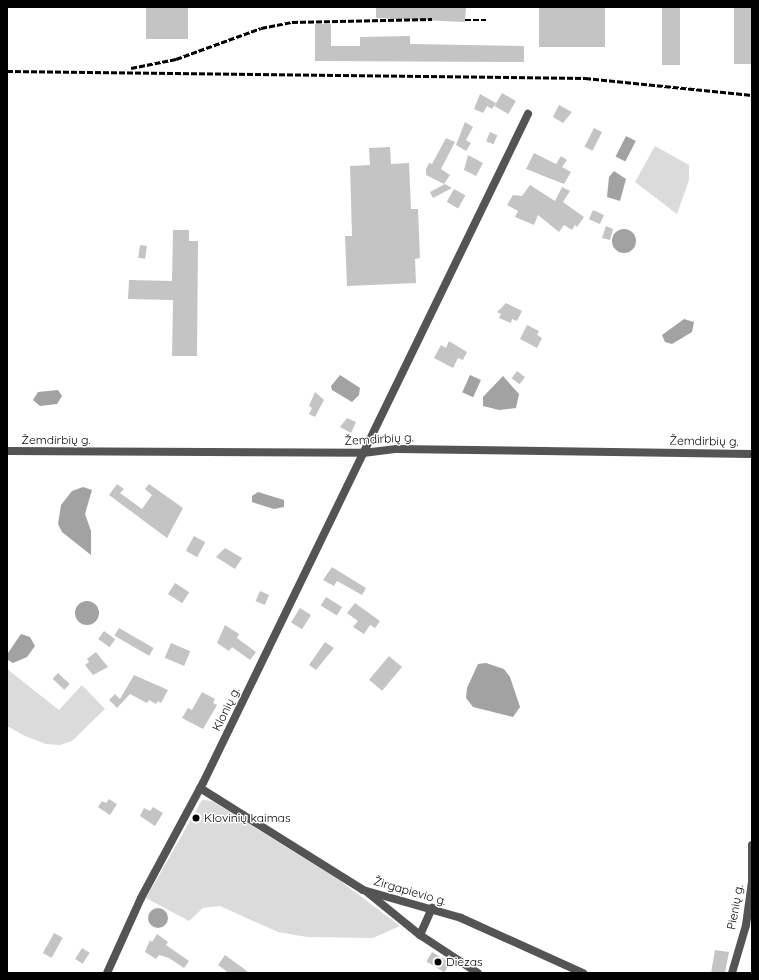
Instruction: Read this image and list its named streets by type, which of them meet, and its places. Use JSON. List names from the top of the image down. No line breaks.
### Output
{"streets":{"street":["Žemdirbių g.","Klonių g.","Žirgapievio g.","Pienių g."]},"crossings":[["Žemdirbių g.","Klonių g."],["Klonių g.","Žirgapievio g."]],"places":["Klovinių kaimas","Diezas"]}
